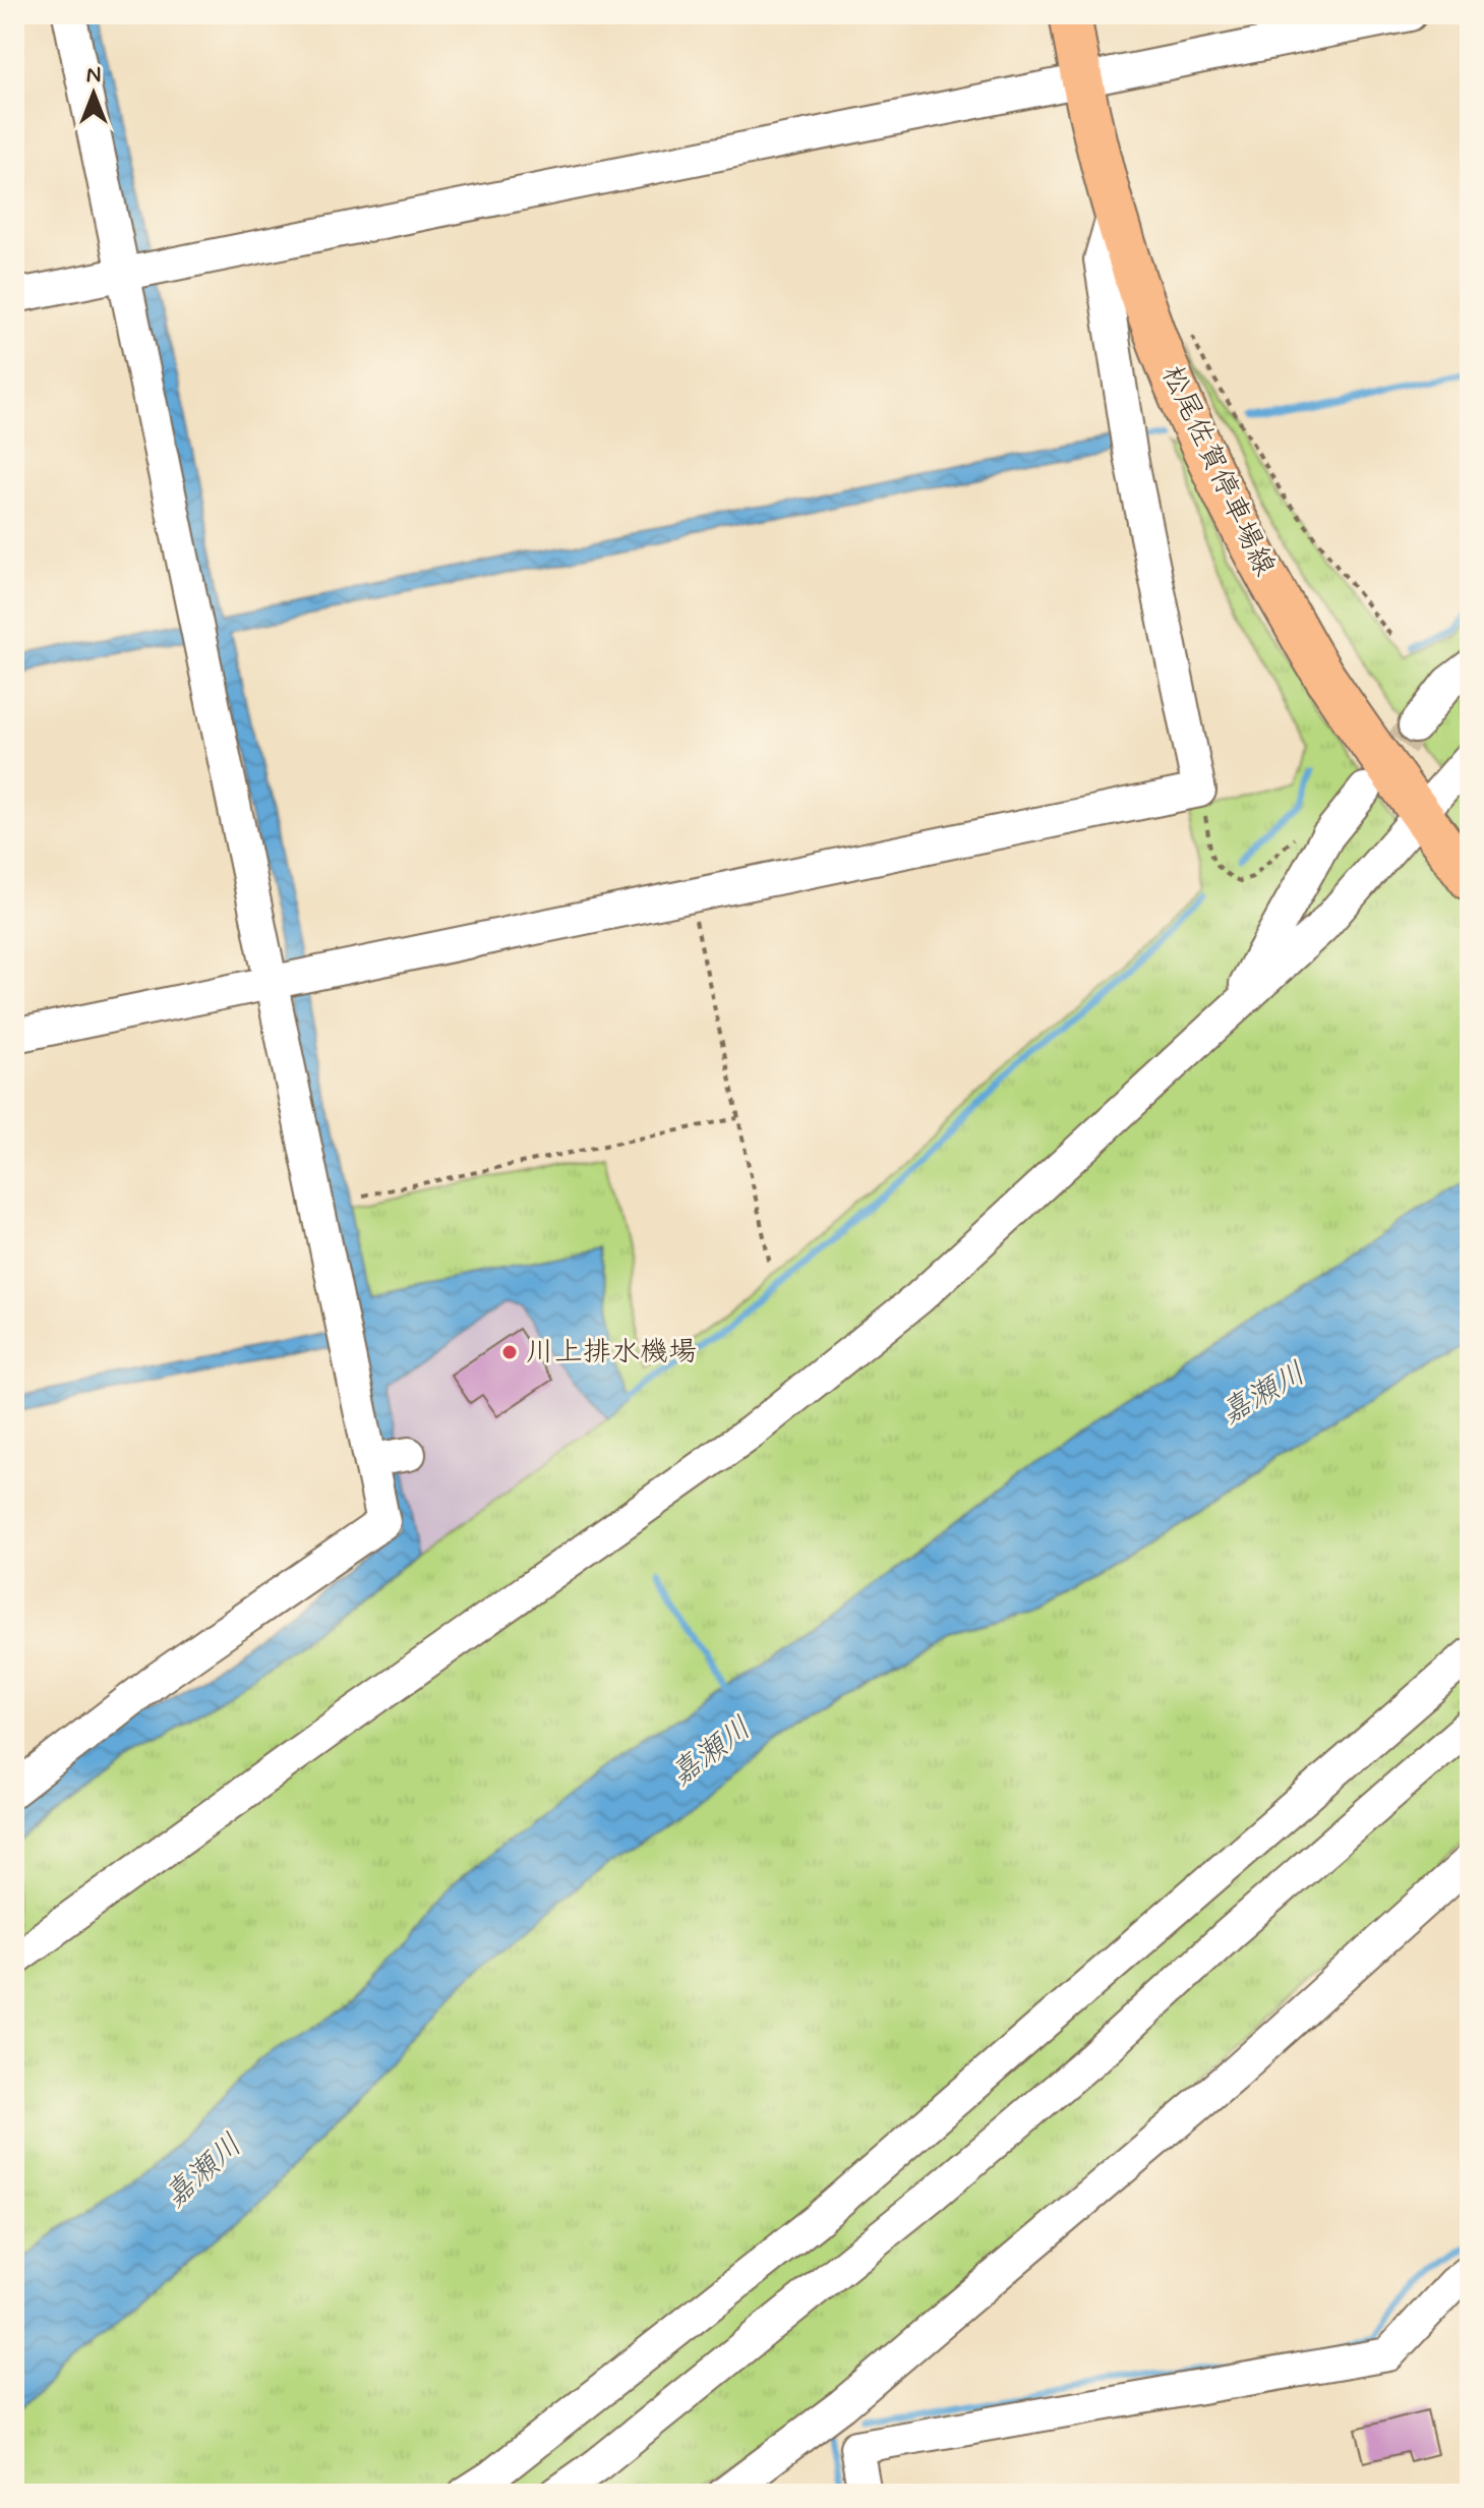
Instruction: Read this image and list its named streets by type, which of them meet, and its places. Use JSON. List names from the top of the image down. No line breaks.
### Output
{"streets":{"main road":["松尾佐賀停車場線"]},"water":["嘉瀬川"],"places":["川上排水機場"],"north":"top"}
